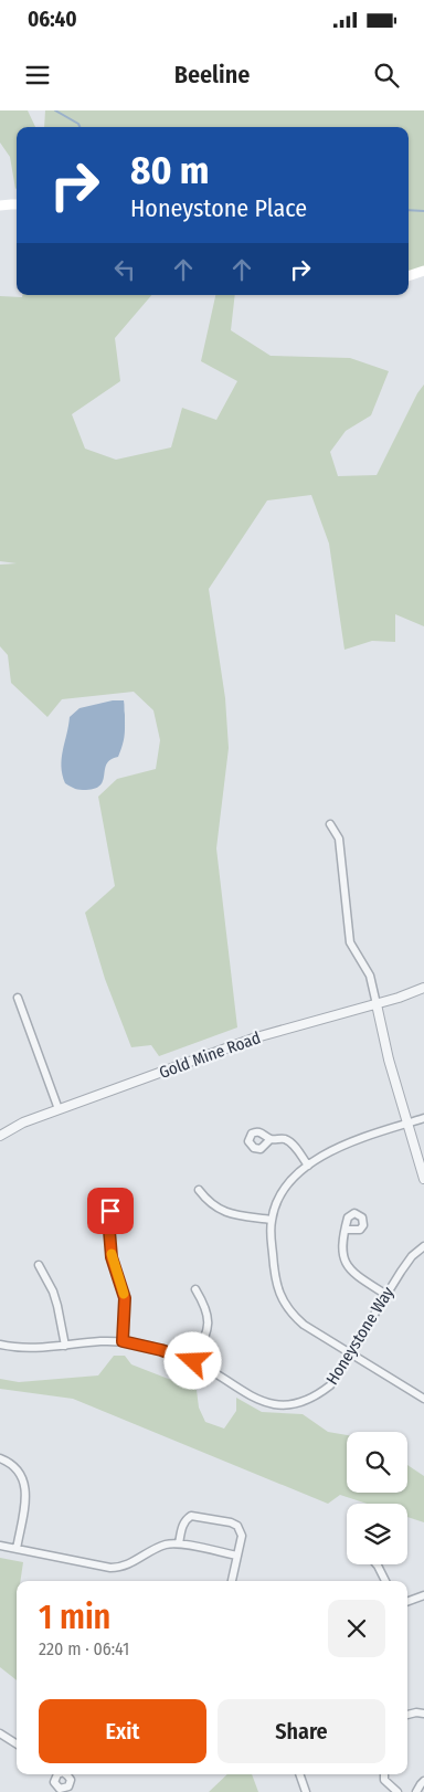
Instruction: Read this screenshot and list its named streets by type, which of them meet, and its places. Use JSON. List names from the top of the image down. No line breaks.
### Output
{"streets":{"street":["Gold Mine Road","Honeystone Way"]},"page":{"status":"06:40","header":"Beeline","turn":["80 m","Honeystone Place"],"heading":["1 min","220 m · 06:41"],"buttons":["Exit","Share"]}}
